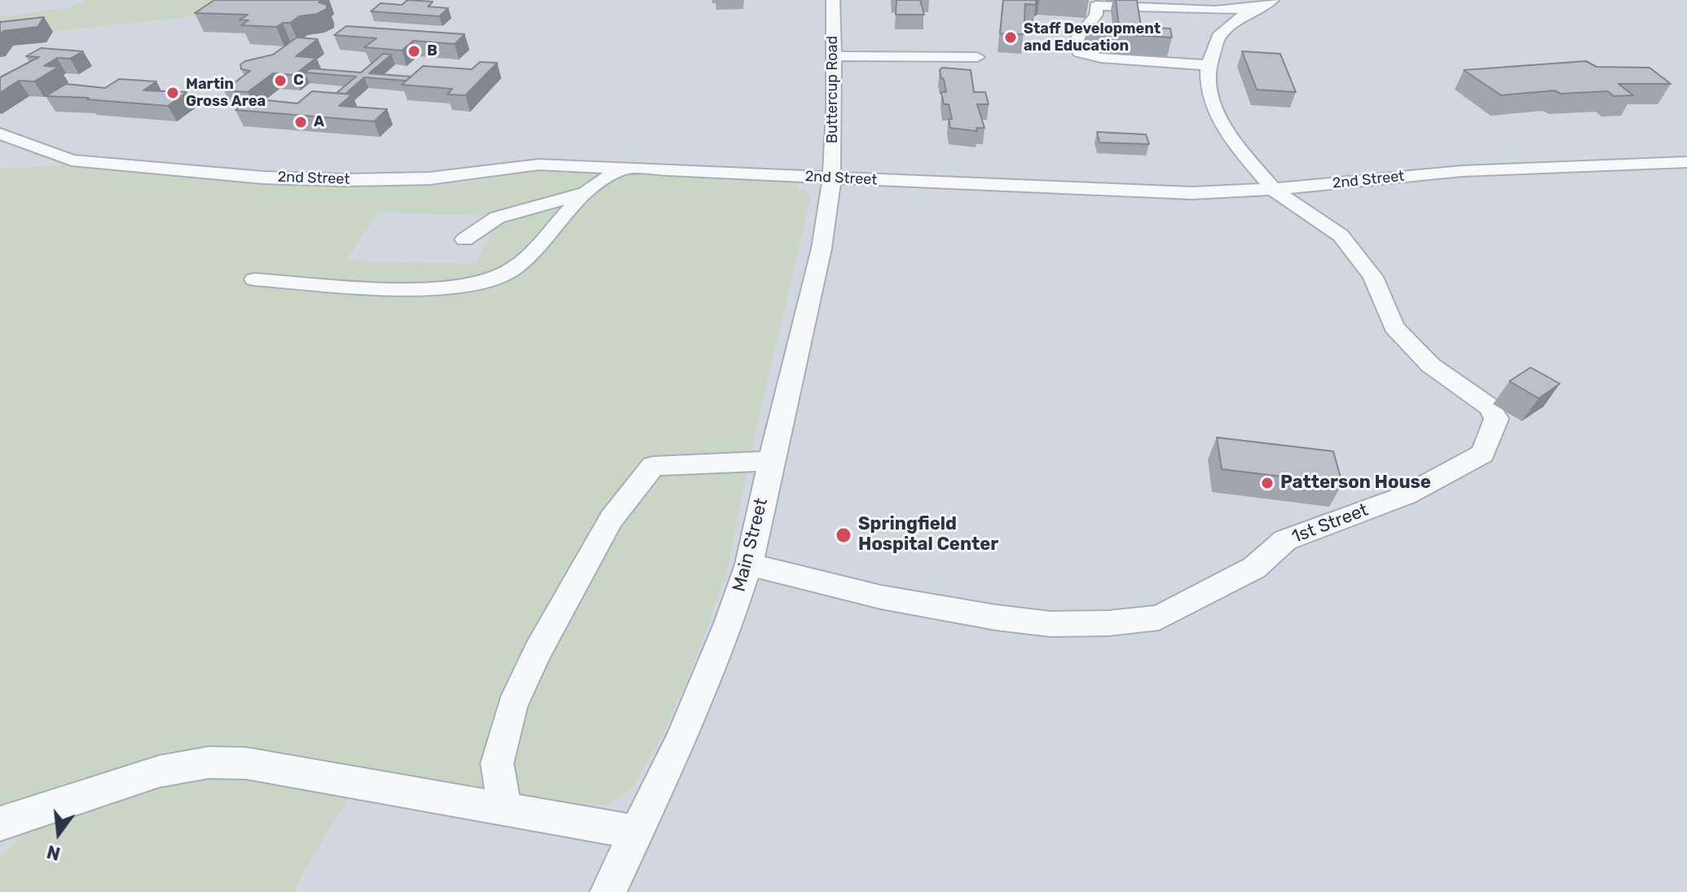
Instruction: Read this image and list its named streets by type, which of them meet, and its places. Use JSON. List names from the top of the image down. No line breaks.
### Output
{"streets":{"street":["Buttercup Road","2nd Street","1st Street","Main Street"]},"crossings":[["Buttercup Road","2nd Street"],["Buttercup Road","Main Street"],["2nd Street","1st Street"],["2nd Street","Main Street"],["1st Street","Main Street"]],"places":["Staff Development and Education","B","C","Martin Gross Area","A","Patterson House","Springfield Hospital Center"],"north":"bottom"}
